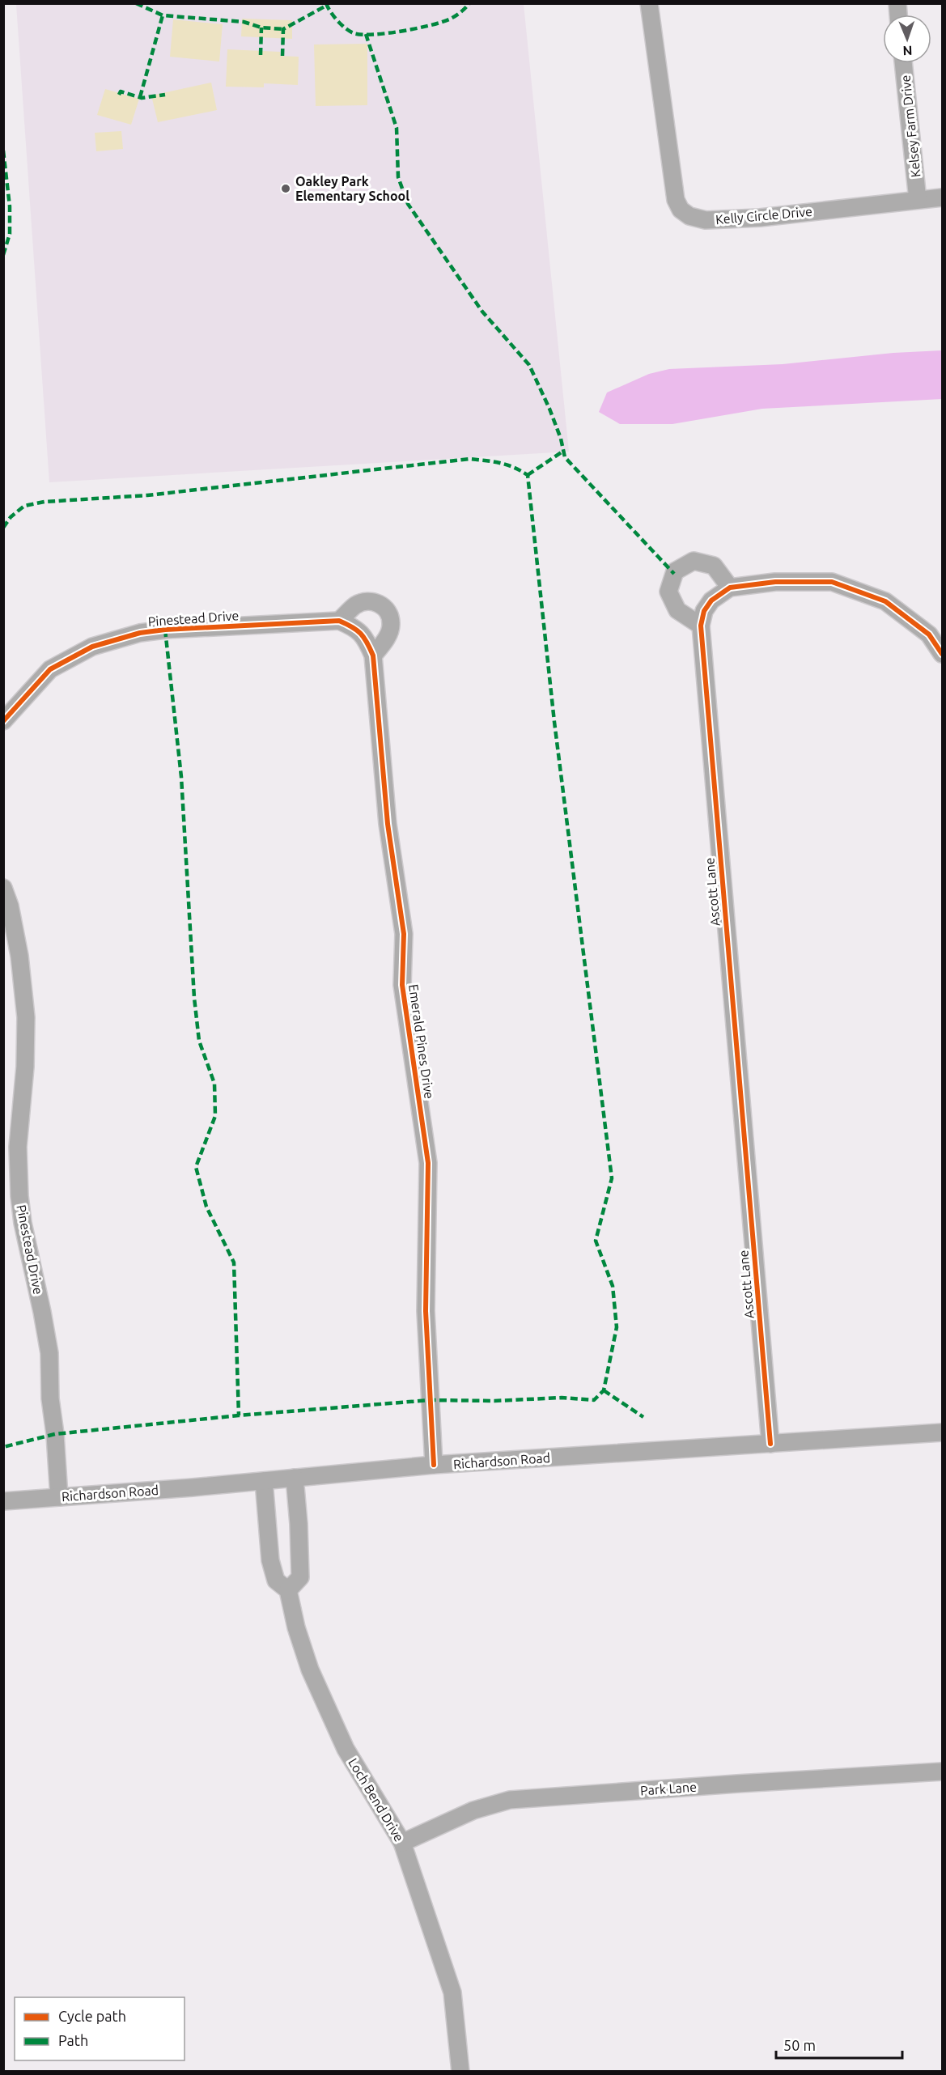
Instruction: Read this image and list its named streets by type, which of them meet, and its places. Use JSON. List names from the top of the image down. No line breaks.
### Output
{"streets":{"street":["Kelsey Farm Drive","Kelly Circle Drive","Pinestead Drive","Ascott Lane","Emerald Pines Drive","Richardson Road","Park Lane","Loch Bend Drive"]},"crossings":[["Kelsey Farm Drive","Kelly Circle Drive"],["Pinestead Drive","Emerald Pines Drive"],["Pinestead Drive","Richardson Road"],["Ascott Lane","Richardson Road"],["Emerald Pines Drive","Richardson Road"],["Richardson Road","Loch Bend Drive"],["Park Lane","Loch Bend Drive"]],"places":["Oakley Park Elementary School"],"legend":["Cycle path","Path"],"scale_bar":"50 m","north":"bottom"}
